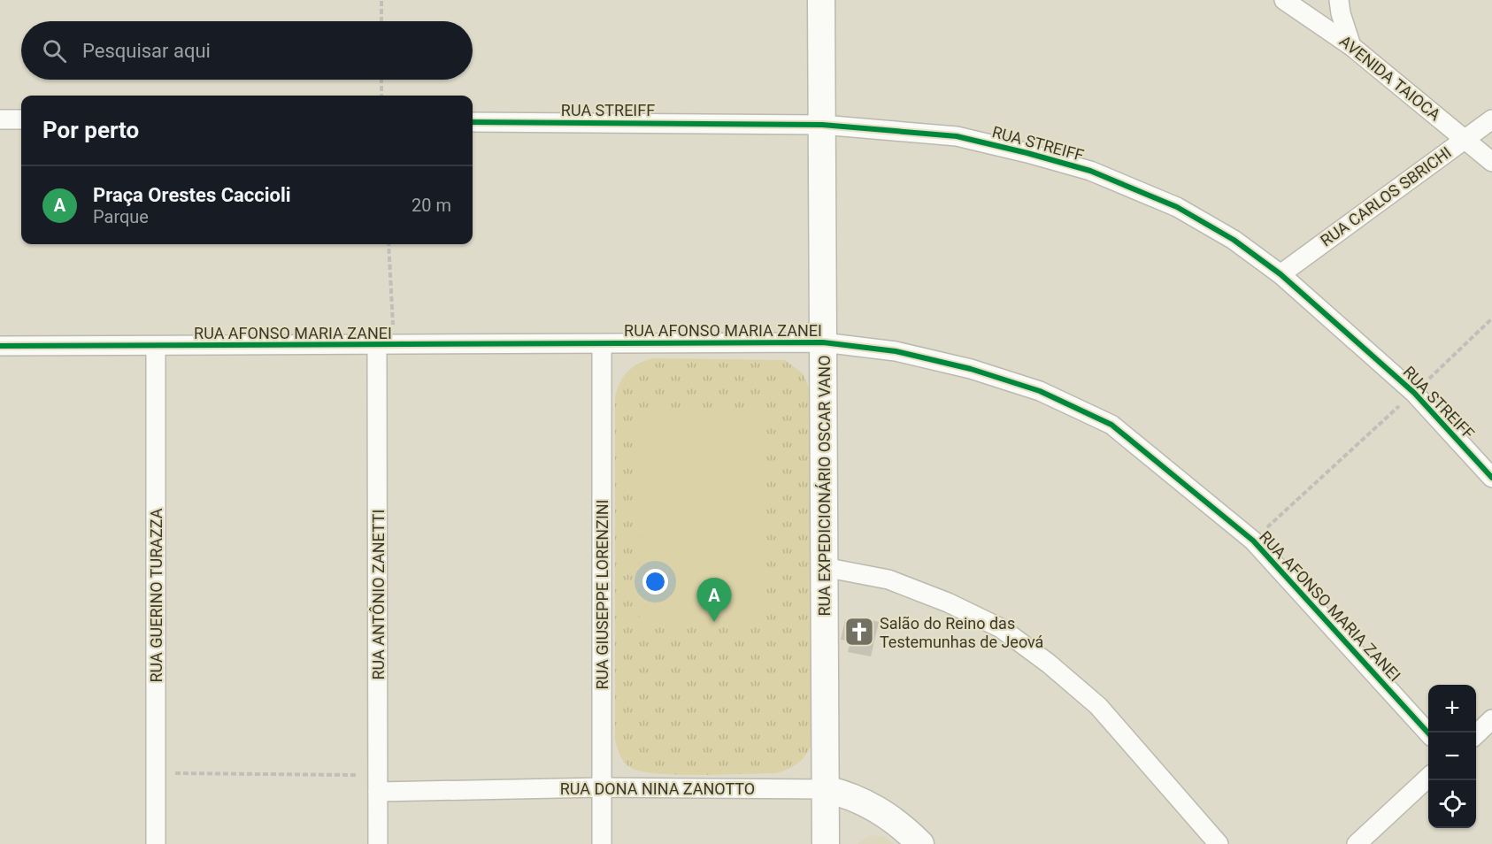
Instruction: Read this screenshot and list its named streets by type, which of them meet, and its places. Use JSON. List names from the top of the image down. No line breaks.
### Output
{"streets":{"main road":["RUA EXPEDICIONÁRIO OSCAR VANO","RUA DONA NINA ZANOTTO"],"street":["AVENIDA TAIOCA","RUA STREIFF","RUA CARLOS SBRICHI","RUA AFONSO MARIA ZANEI","RUA ANTÔNIO ZANETTI","RUA GIUSEPPE LORENZINI","RUA GUERINO TURAZZA"]},"crossings":[["AVENIDA TAIOCA","RUA CARLOS SBRICHI"],["RUA STREIFF","RUA CARLOS SBRICHI"],["RUA STREIFF","RUA EXPEDICIONÁRIO OSCAR VANO"],["RUA AFONSO MARIA ZANEI","RUA EXPEDICIONÁRIO OSCAR VANO"],["RUA AFONSO MARIA ZANEI","RUA ANTÔNIO ZANETTI"],["RUA AFONSO MARIA ZANEI","RUA GIUSEPPE LORENZINI"],["RUA AFONSO MARIA ZANEI","RUA GUERINO TURAZZA"],["RUA EXPEDICIONÁRIO OSCAR VANO","RUA DONA NINA ZANOTTO"],["RUA ANTÔNIO ZANETTI","RUA DONA NINA ZANOTTO"],["RUA GIUSEPPE LORENZINI","RUA DONA NINA ZANOTTO"]],"places":{"church":["Salão do Reino das Testemunhas de Jeová"]},"page":{"search":"Pesquisar aqui","heading":"Por perto","list":[{"mark":"A","name":"Praça Orestes Caccioli","note":"Parque","value":"20 m"}],"pins":"A","map_buttons":["+","−"]}}
